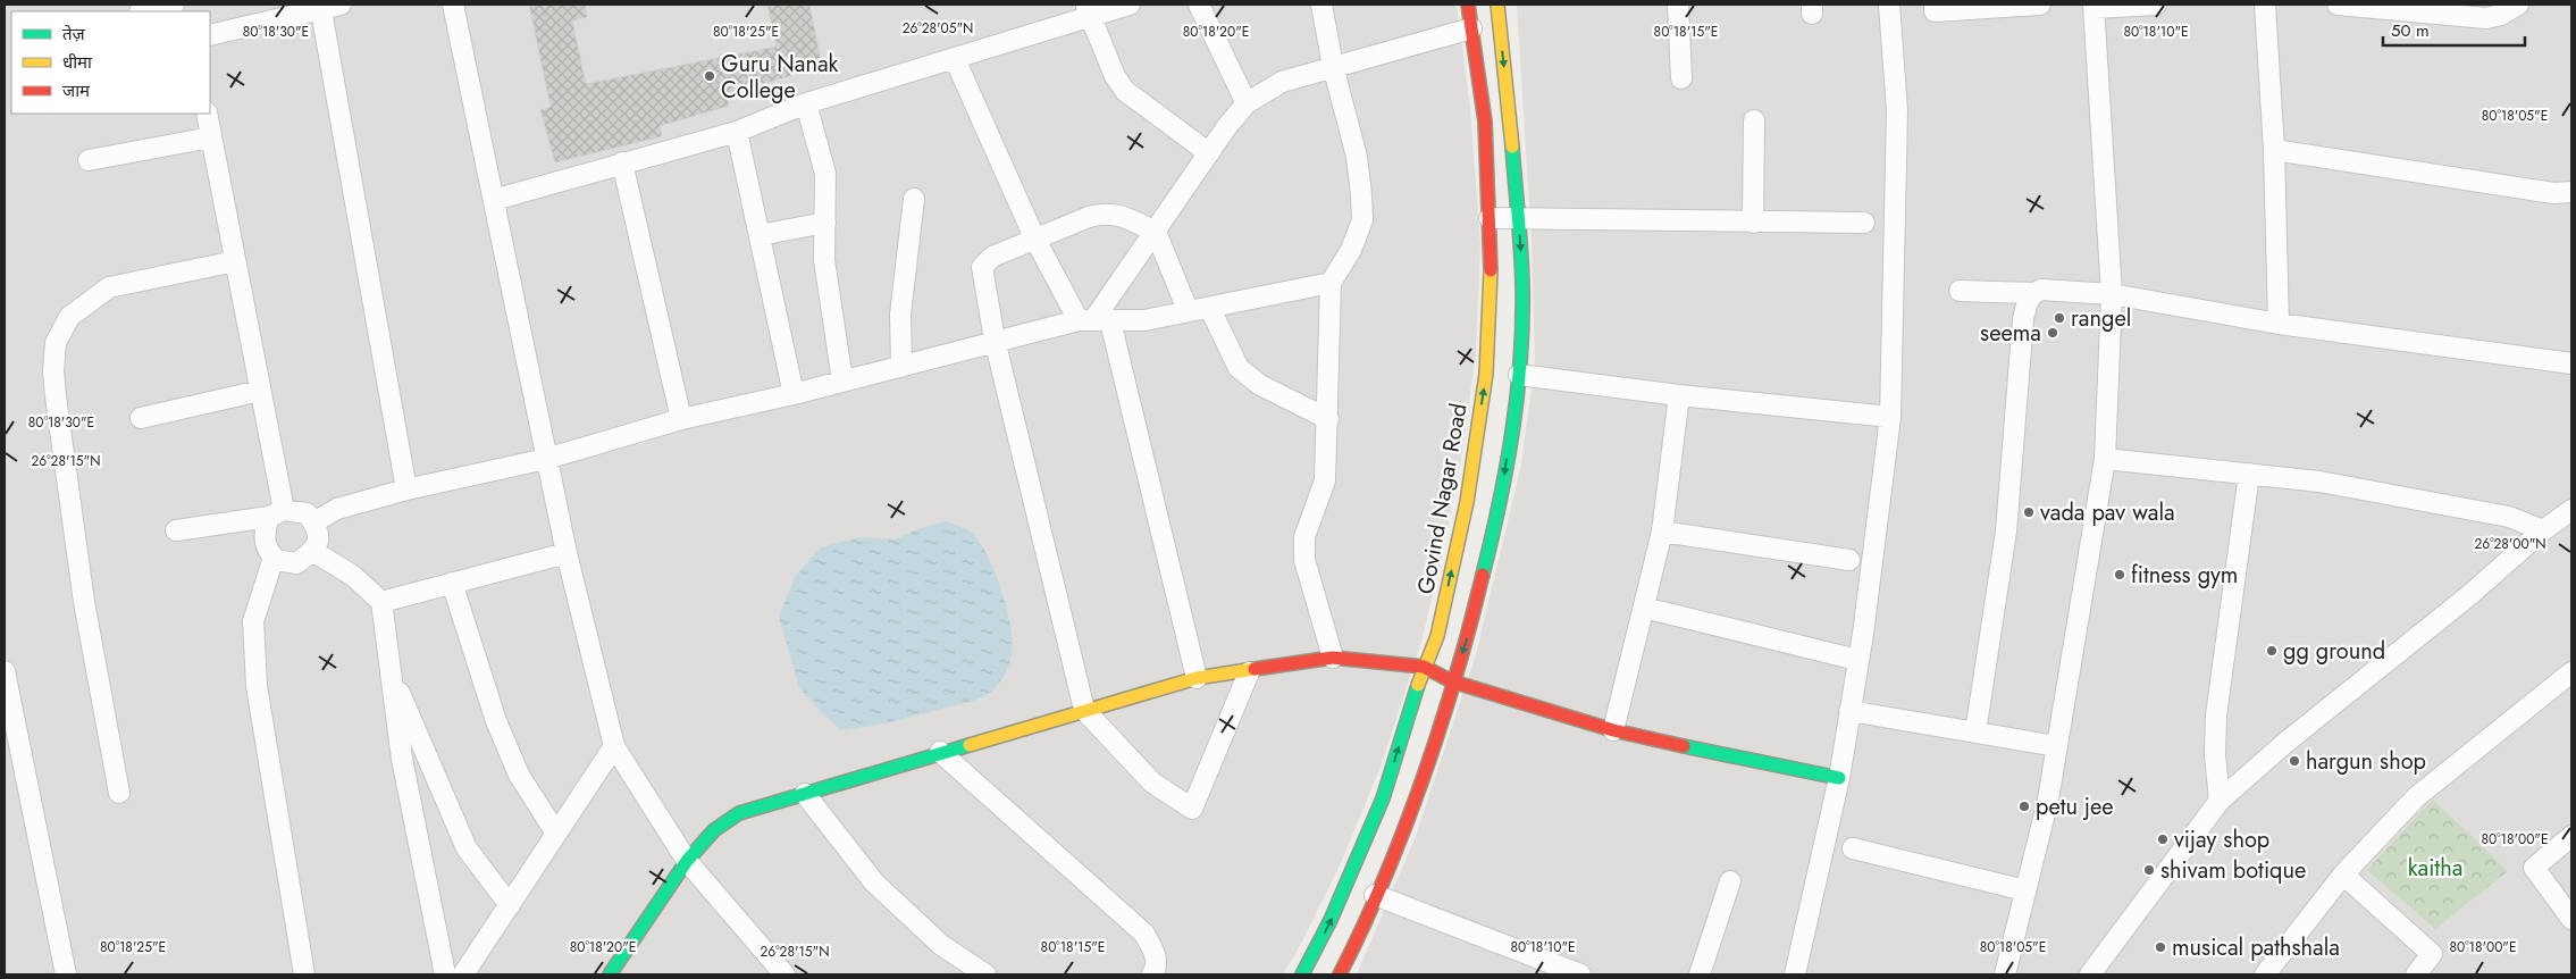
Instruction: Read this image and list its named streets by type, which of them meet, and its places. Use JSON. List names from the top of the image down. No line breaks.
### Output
{"streets":{"main road":["Govind Nagar Road"]},"parks":["kaitha"],"places":["Guru Nanak College","rangel","seema","vada pav wala","fitness gym","gg ground","hargun shop","petu jee","vijay shop","shivam botique","musical pathshala"],"legend":["तेज़","धीमा","जाम"],"scale_bar":"50 m","coordinates":["26°28'05\"N","80°18'20\"E","80°18'10\"E","80°18'30\"E","80°18'25\"E","80°18'15\"E","80°18'05\"E","26°28'15\"N","26°28'00\"N","80°18'00\"E"]}
